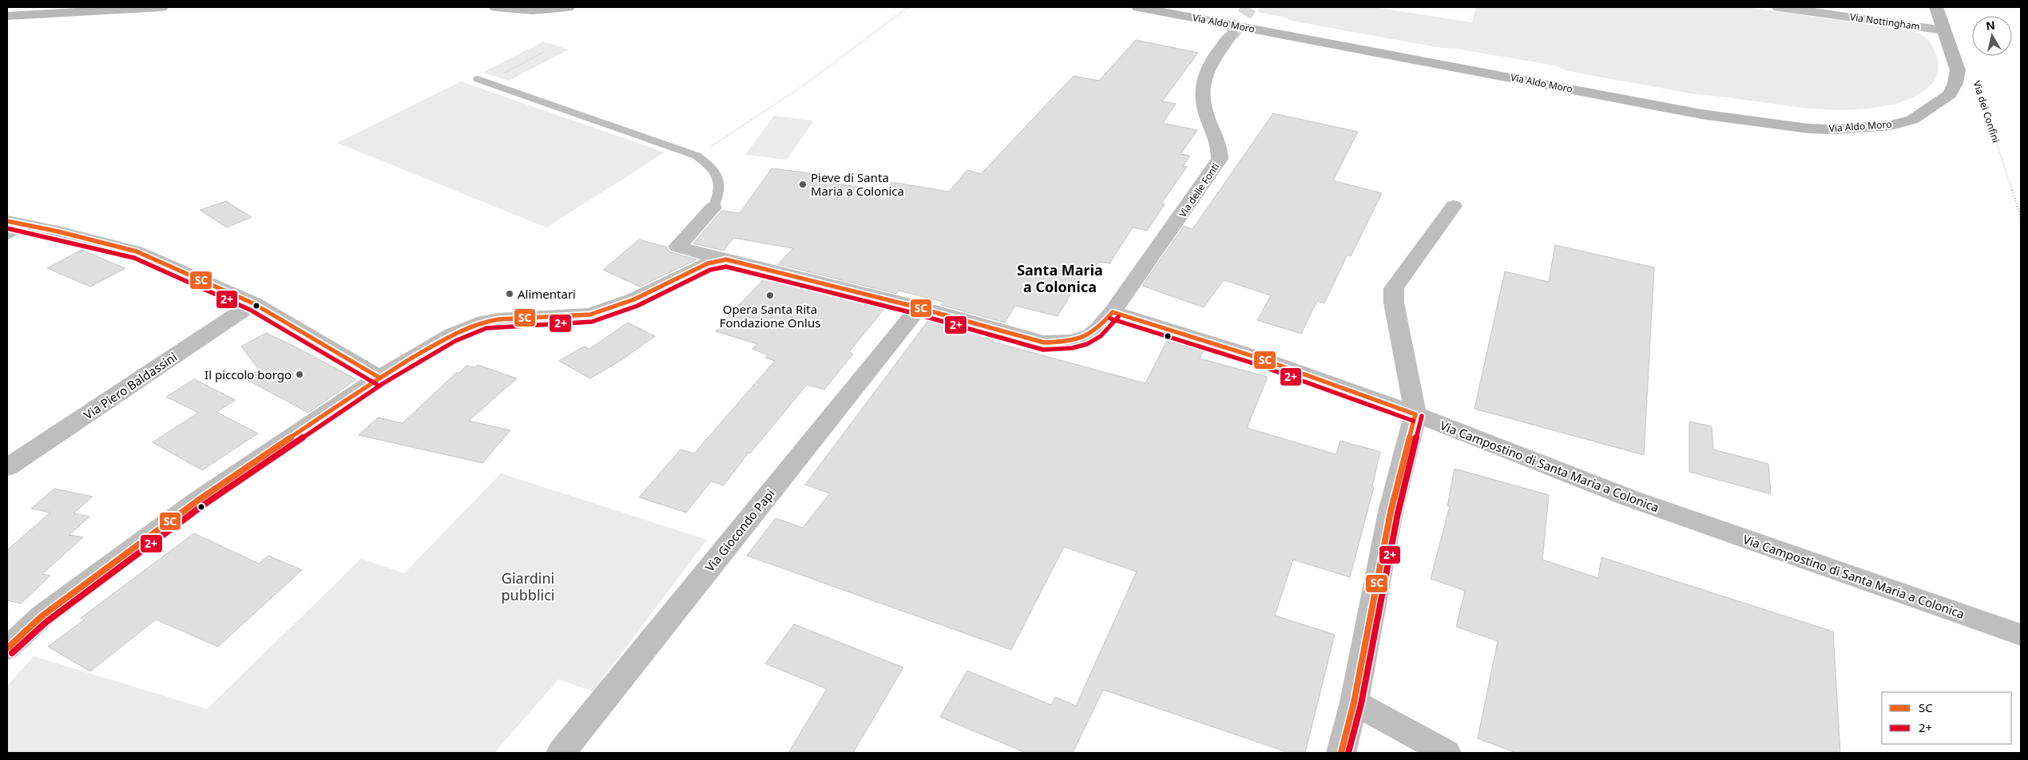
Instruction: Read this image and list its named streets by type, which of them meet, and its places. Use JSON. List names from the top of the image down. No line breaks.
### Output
{"streets":{"street":["Via Nottingham","Via Aldo Moro","Via dei Confini","Via delle Fonti","Via Piero Baldassini","Via Campostino di Santa Maria a Colonica","Via Giocondo Papi"]},"crossings":[["Via Nottingham","Via dei Confini"],["Via Aldo Moro","Via dei Confini"],["Via delle Fonti","Via Campostino di Santa Maria a Colonica"]],"districts":["Santa Maria a Colonica"],"parks":["Giardini pubblici"],"places":["Pieve di Santa Maria a Colonica","Alimentari","Opera Santa Rita Fondazione Onlus","Il piccolo borgo"],"lines":["transit line SC","transit line 2+"],"legend":["SC","2+"],"north":"top"}
